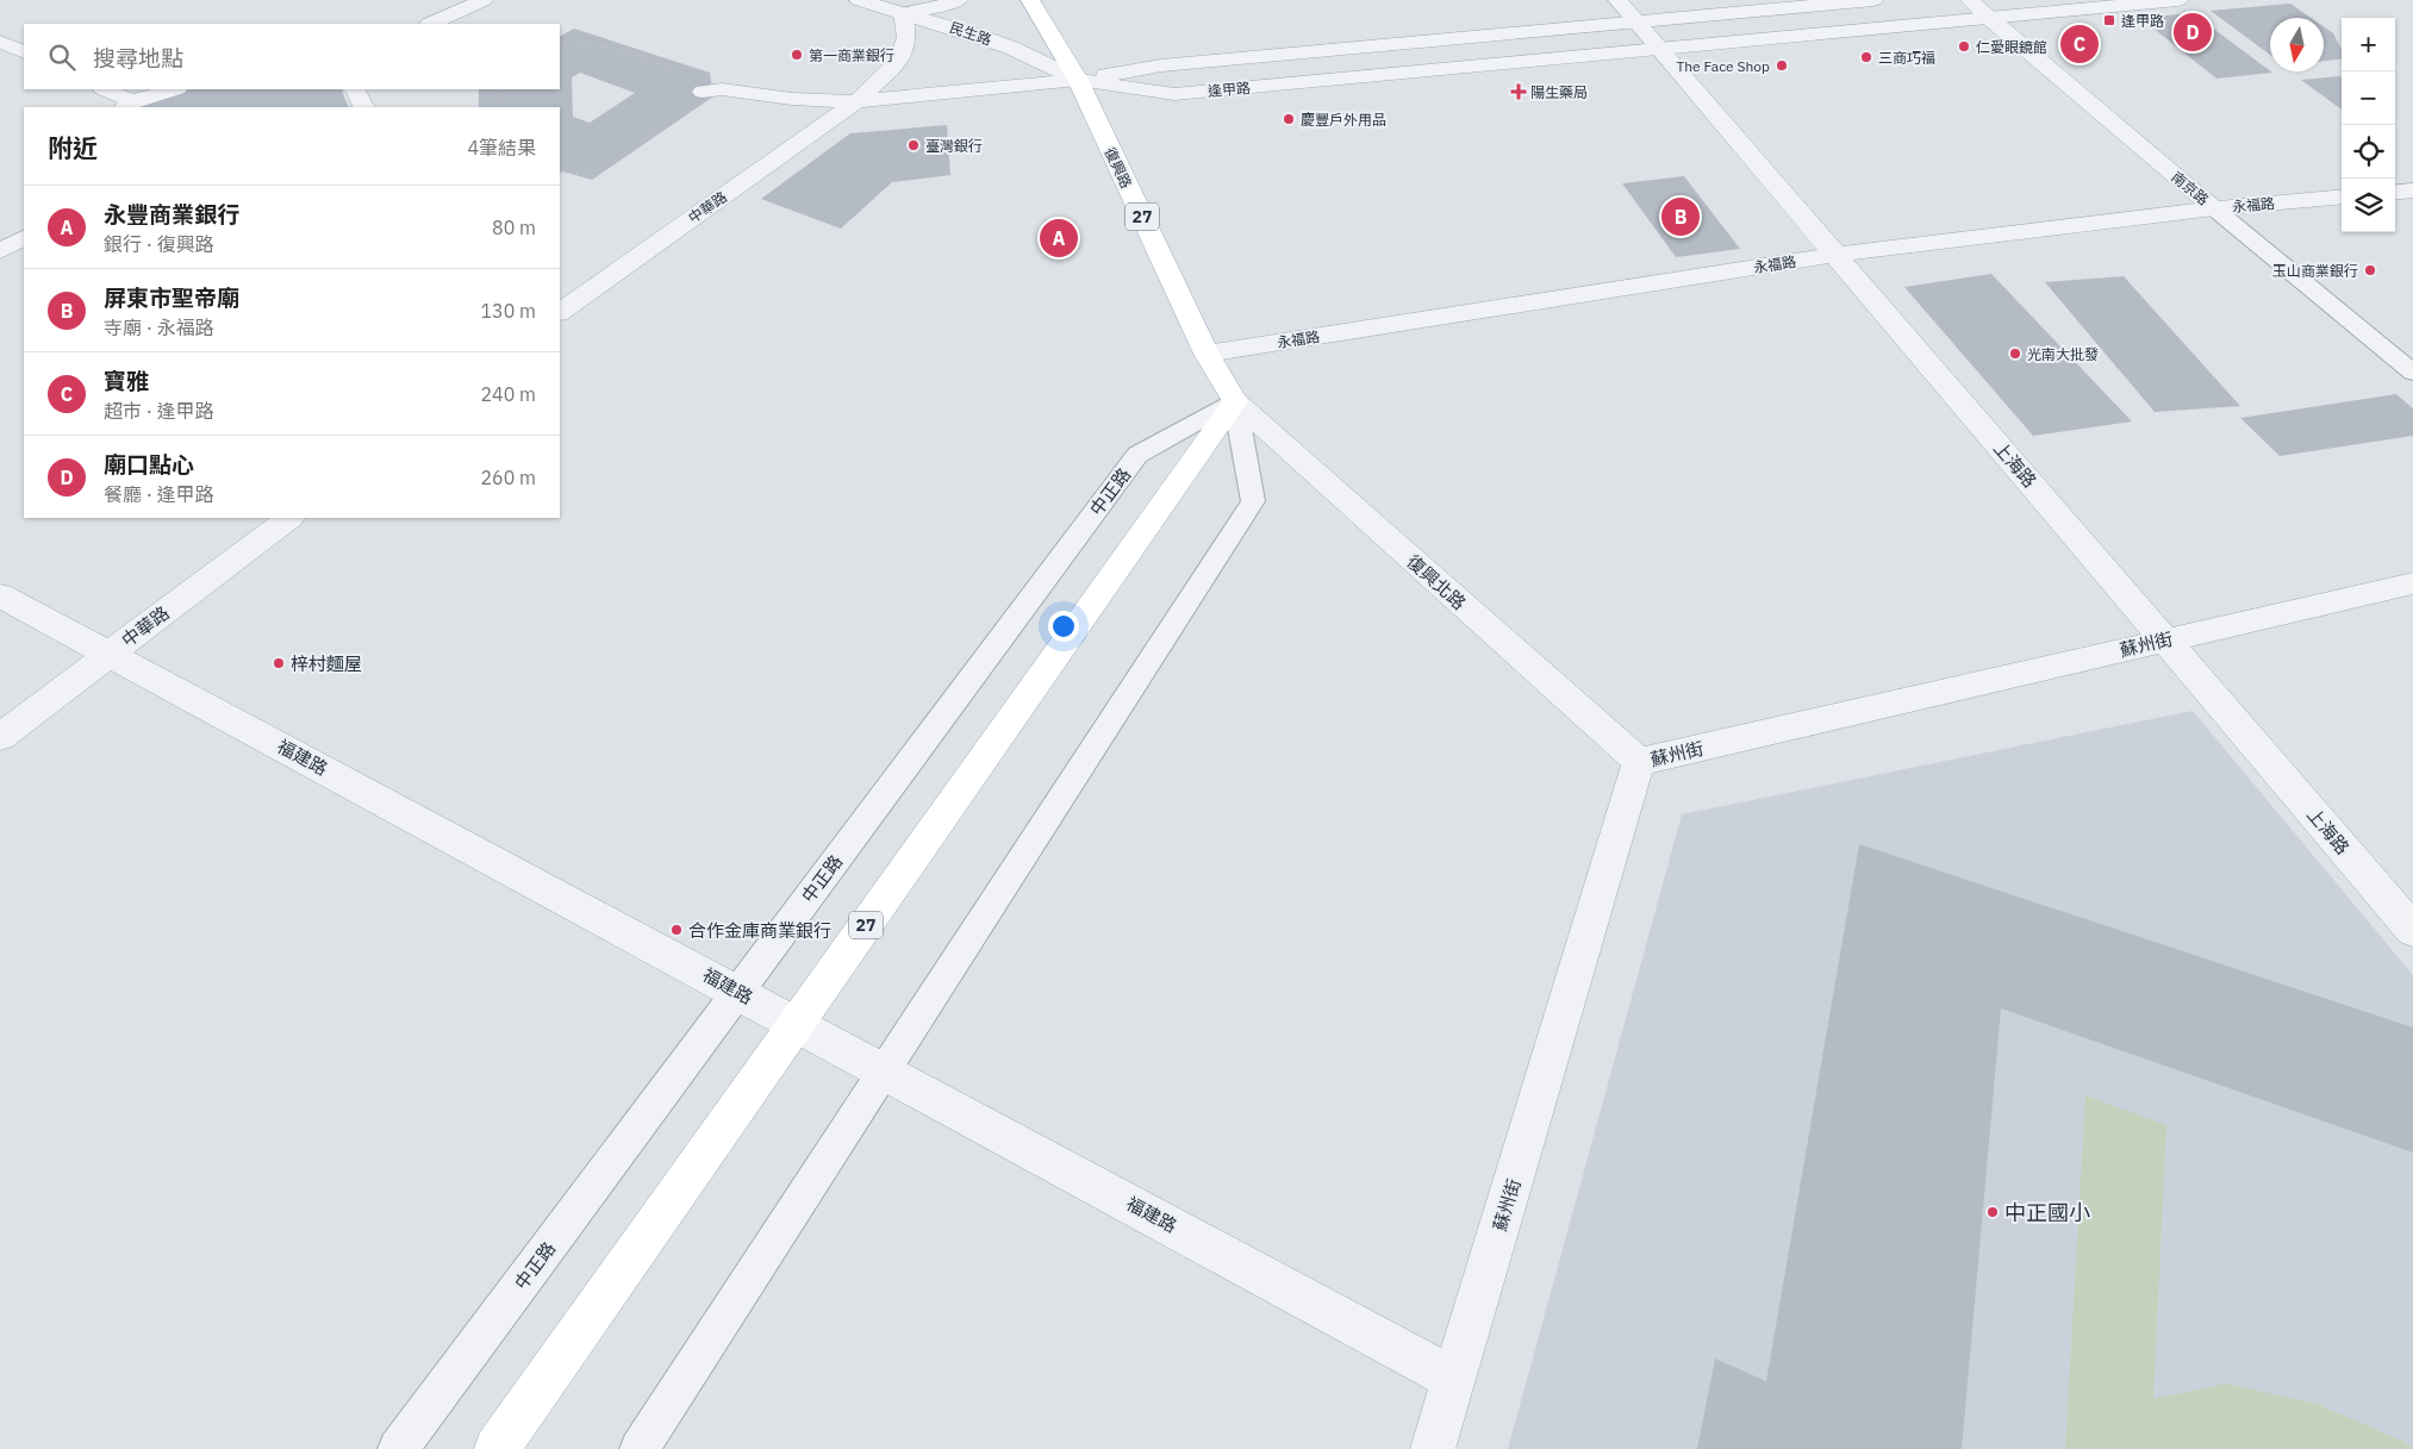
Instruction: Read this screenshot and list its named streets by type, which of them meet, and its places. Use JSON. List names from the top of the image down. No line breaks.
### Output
{"streets":{"main road":["復興路","27"],"street":["民生路","逢甲路","南京路","永福路","中華路","上海路","復興北路","蘇州街","福建路"],"lane":["中正路"]},"crossings":[["民生路","逢甲路"],["民生路","復興路"],["民生路","中華路"],["逢甲路","復興路"],["逢甲路","南京路"],["逢甲路","中華路"],["逢甲路","上海路"],["復興路","永福路"],["復興路","中華路"],["復興路","27"],["復興路","中正路"],["復興路","復興北路"],["南京路","永福路"],["永福路","上海路"],["中華路","福建路"],["27","中正路"],["27","復興北路"],["27","福建路"],["上海路","蘇州街"],["中正路","復興北路"],["中正路","福建路"],["復興北路","蘇州街"],["蘇州街","福建路"]],"places":{"transit":["逢甲路"],"other":["仁愛眼鏡館","第一商業銀行","三商巧福","The Face Shop","慶豐戶外用品","臺灣銀行","玉山商業銀行","光南大批發","梓村麵屋","合作金庫商業銀行","中正國小"],"health":["陽生藥局"]},"north":"bottom","page":{"pins":["D","C","B","A"],"map_buttons":["+","−"],"search":"搜尋地點","heading":["附近","4筆結果"],"list":[{"mark":"A","name":"永豐商業銀行","note":"銀行 · 復興路","value":"80 m"},{"mark":"B","name":"屏東市聖帝廟","note":"寺廟 · 永福路","value":"130 m"},{"mark":"C","name":"寶雅","note":"超市 · 逢甲路","value":"240 m"},{"mark":"D","name":"廟口點心","note":"餐廳 · 逢甲路","value":"260 m"}]}}
